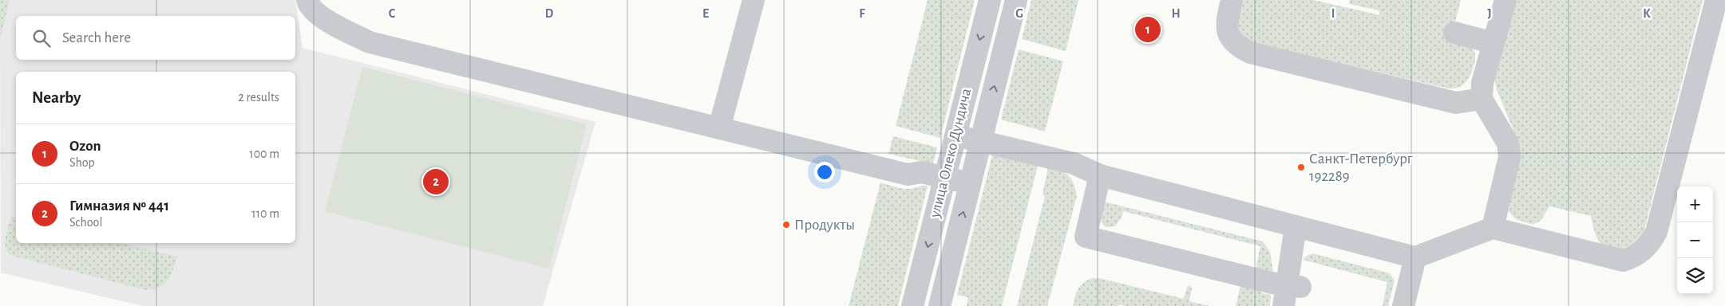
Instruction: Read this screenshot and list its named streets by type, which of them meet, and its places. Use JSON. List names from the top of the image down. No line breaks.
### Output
{"streets":{"street":["улица Олеко Дундича"]},"places":["Санкт-Петербург 192289","Продукты"],"page":{"pins":["1","2"],"search":"Search here","heading":["Nearby","2 results"],"list":[{"mark":"1","name":"Ozon","note":"Shop","value":"100 m"},{"mark":"2","name":"Гимназия № 441","note":"School","value":"110 m"}],"map_buttons":["+","−"]},"grid":{"columns":["C","D","E","F","G","H","I","J","K"]}}
